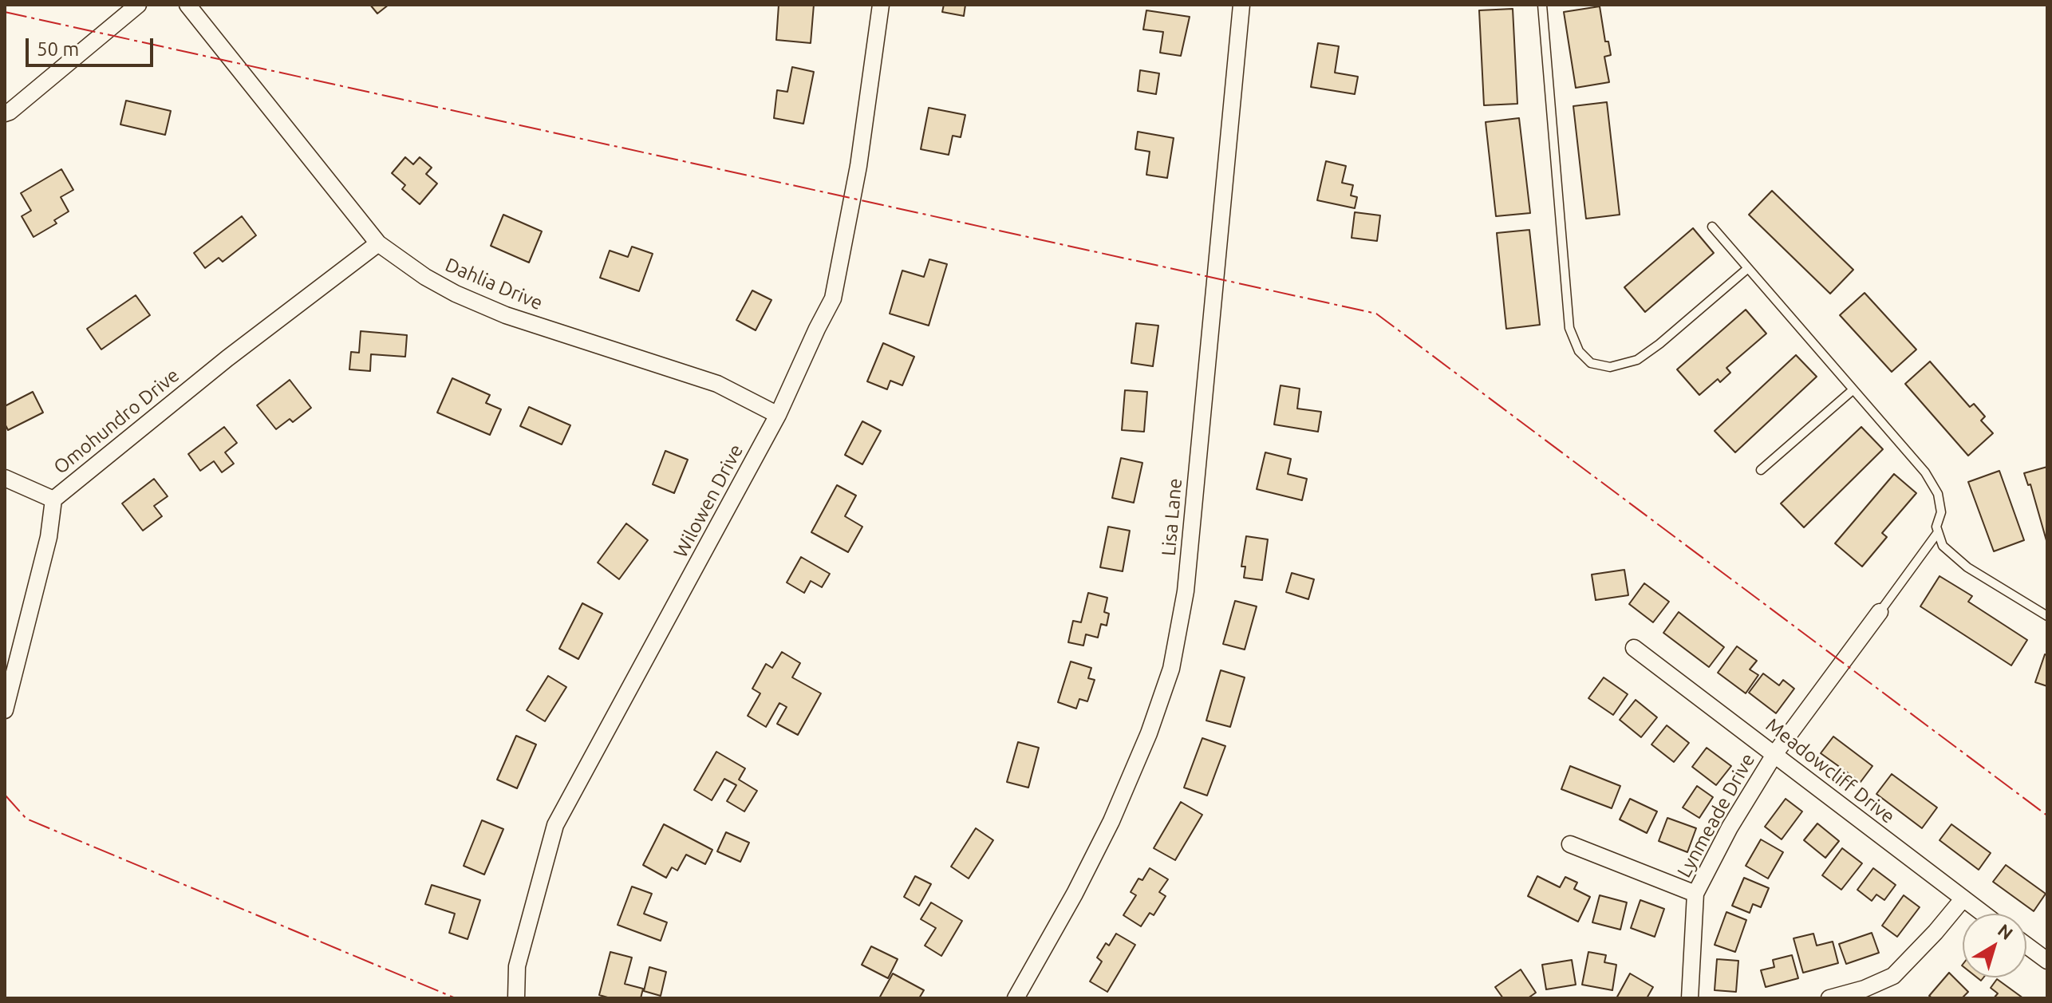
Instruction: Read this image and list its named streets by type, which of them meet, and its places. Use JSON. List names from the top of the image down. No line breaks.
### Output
{"streets":{"street":["Dahlia Drive","Omohundro Drive","Wilowen Drive","Lisa Lane","Meadowcliff Drive","Lynmeade Drive"]},"crossings":[["Dahlia Drive","Omohundro Drive"],["Dahlia Drive","Wilowen Drive"],["Meadowcliff Drive","Lynmeade Drive"]],"scale_bar":"50 m","north":"top right"}
